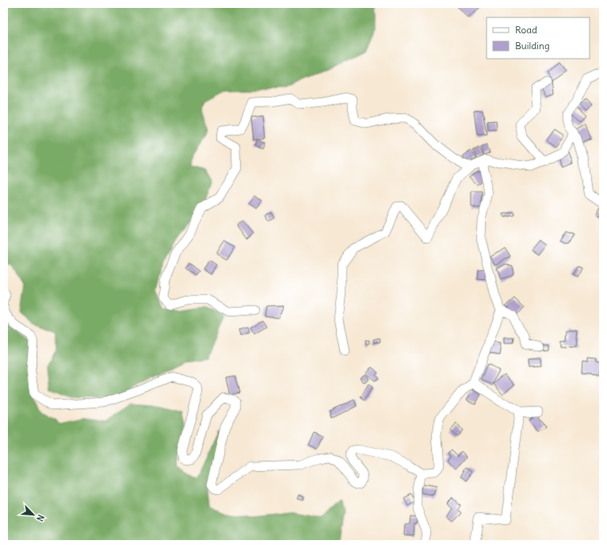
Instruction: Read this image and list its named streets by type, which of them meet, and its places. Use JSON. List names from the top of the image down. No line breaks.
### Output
{"legend":["Road","Building"],"north":"bottom right"}
